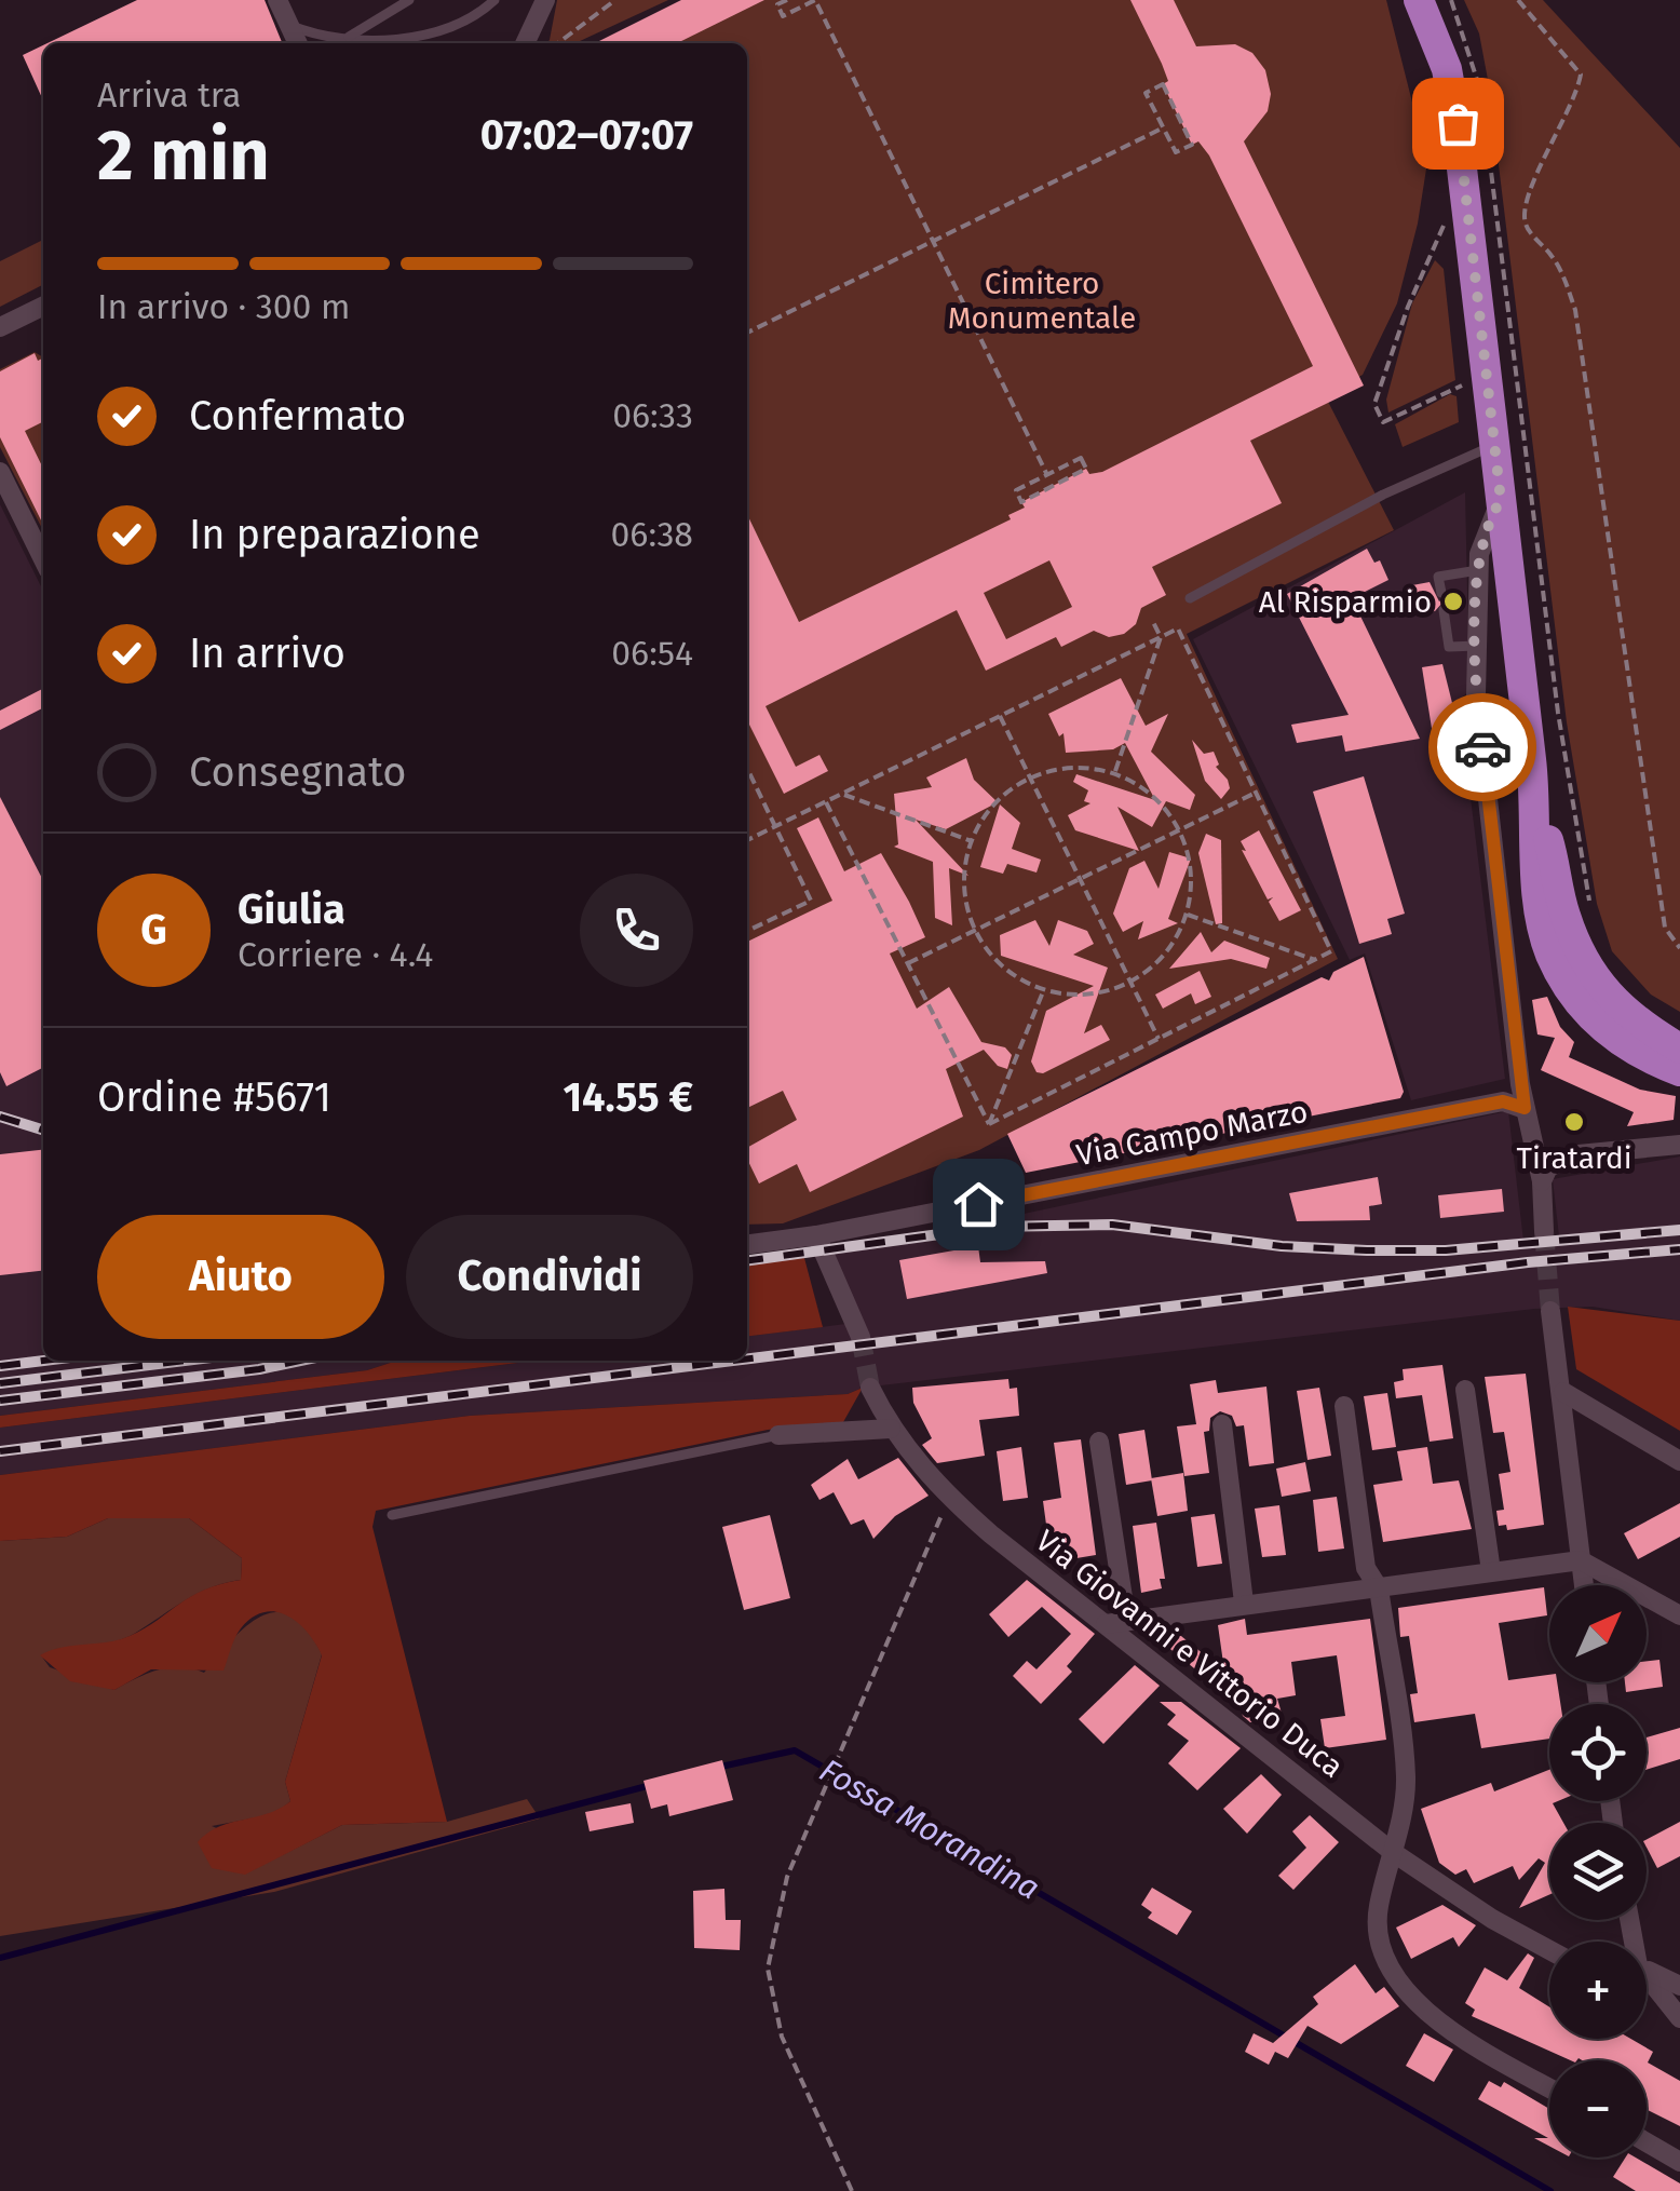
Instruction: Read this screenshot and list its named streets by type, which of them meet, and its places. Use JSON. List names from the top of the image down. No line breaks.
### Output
{"streets":{"street":["Via Campo Marzo","Via Giovanni e Vittorio Duca"]},"water":["Fossa Morandina"],"parks":["Cimitero Monumentale"],"places":["Al Risparmio","Tiratardi"],"north":"top right","page":{"heading":["2 min","Arriva tra","07:02–07:07"],"panel":["Giulia","Corriere · 4.4","Ordine #5671","14.55 €"],"bar":"In arrivo · 300 m","list":[["Confermato","06:33"],["In preparazione","06:38"],["In arrivo","06:54"],"Consegnato"],"round":"G","buttons":["Aiuto","Condividi"],"map_buttons":["+","−"]}}
